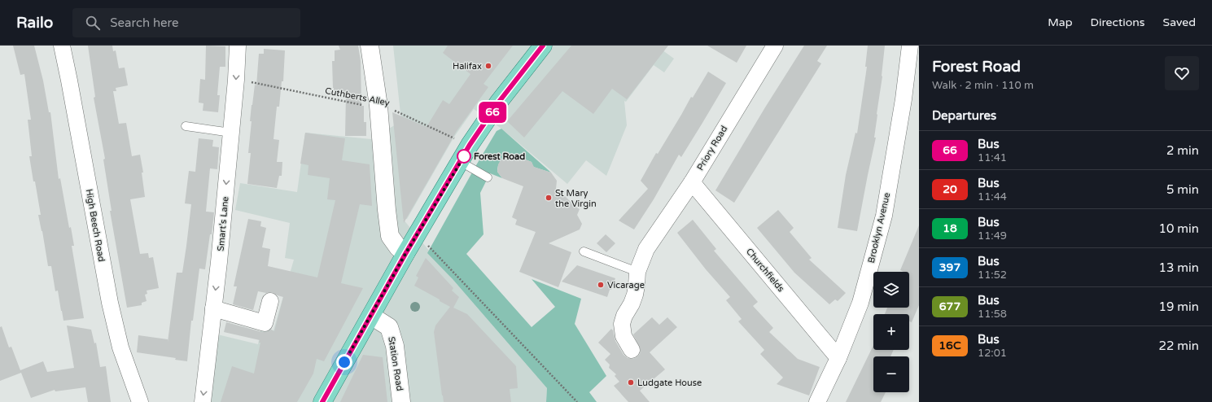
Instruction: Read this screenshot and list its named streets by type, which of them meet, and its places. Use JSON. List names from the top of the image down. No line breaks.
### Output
{"streets":{"street":["Priory Road","Smart's Lane","High Beech Road","Brooklyn Avenue","Churchfields","Station Road"],"path":["Cuthberts Alley"]},"crossings":[["Cuthberts Alley","Smart's Lane"],["Priory Road","Churchfields"],["Brooklyn Avenue","Churchfields"]],"one_way":["Smart's Lane"],"places":["Halifax","Forest Road","St Mary the Virgin","Vicarage","Ludgate House"],"lines":["bus line 66"],"page":{"header":"Railo","search":"Search here","nav":["Map","Directions","Saved"],"on_map":"66","heading":[["Forest Road","Walk · 2 min · 110 m"],"Departures"],"list":[{"mark":"66","name":"Bus","note":"11:41","value":"2 min"},{"mark":"20","name":"Bus","note":"11:44","value":"5 min"},{"mark":"18","name":"Bus","note":"11:49","value":"10 min"},{"mark":"397","name":"Bus","note":"11:52","value":"13 min"},{"mark":"677","name":"Bus","note":"11:58","value":"19 min"},{"mark":"16C","name":"Bus","note":"12:01","value":"22 min"}],"map_buttons":["+","−"]}}
